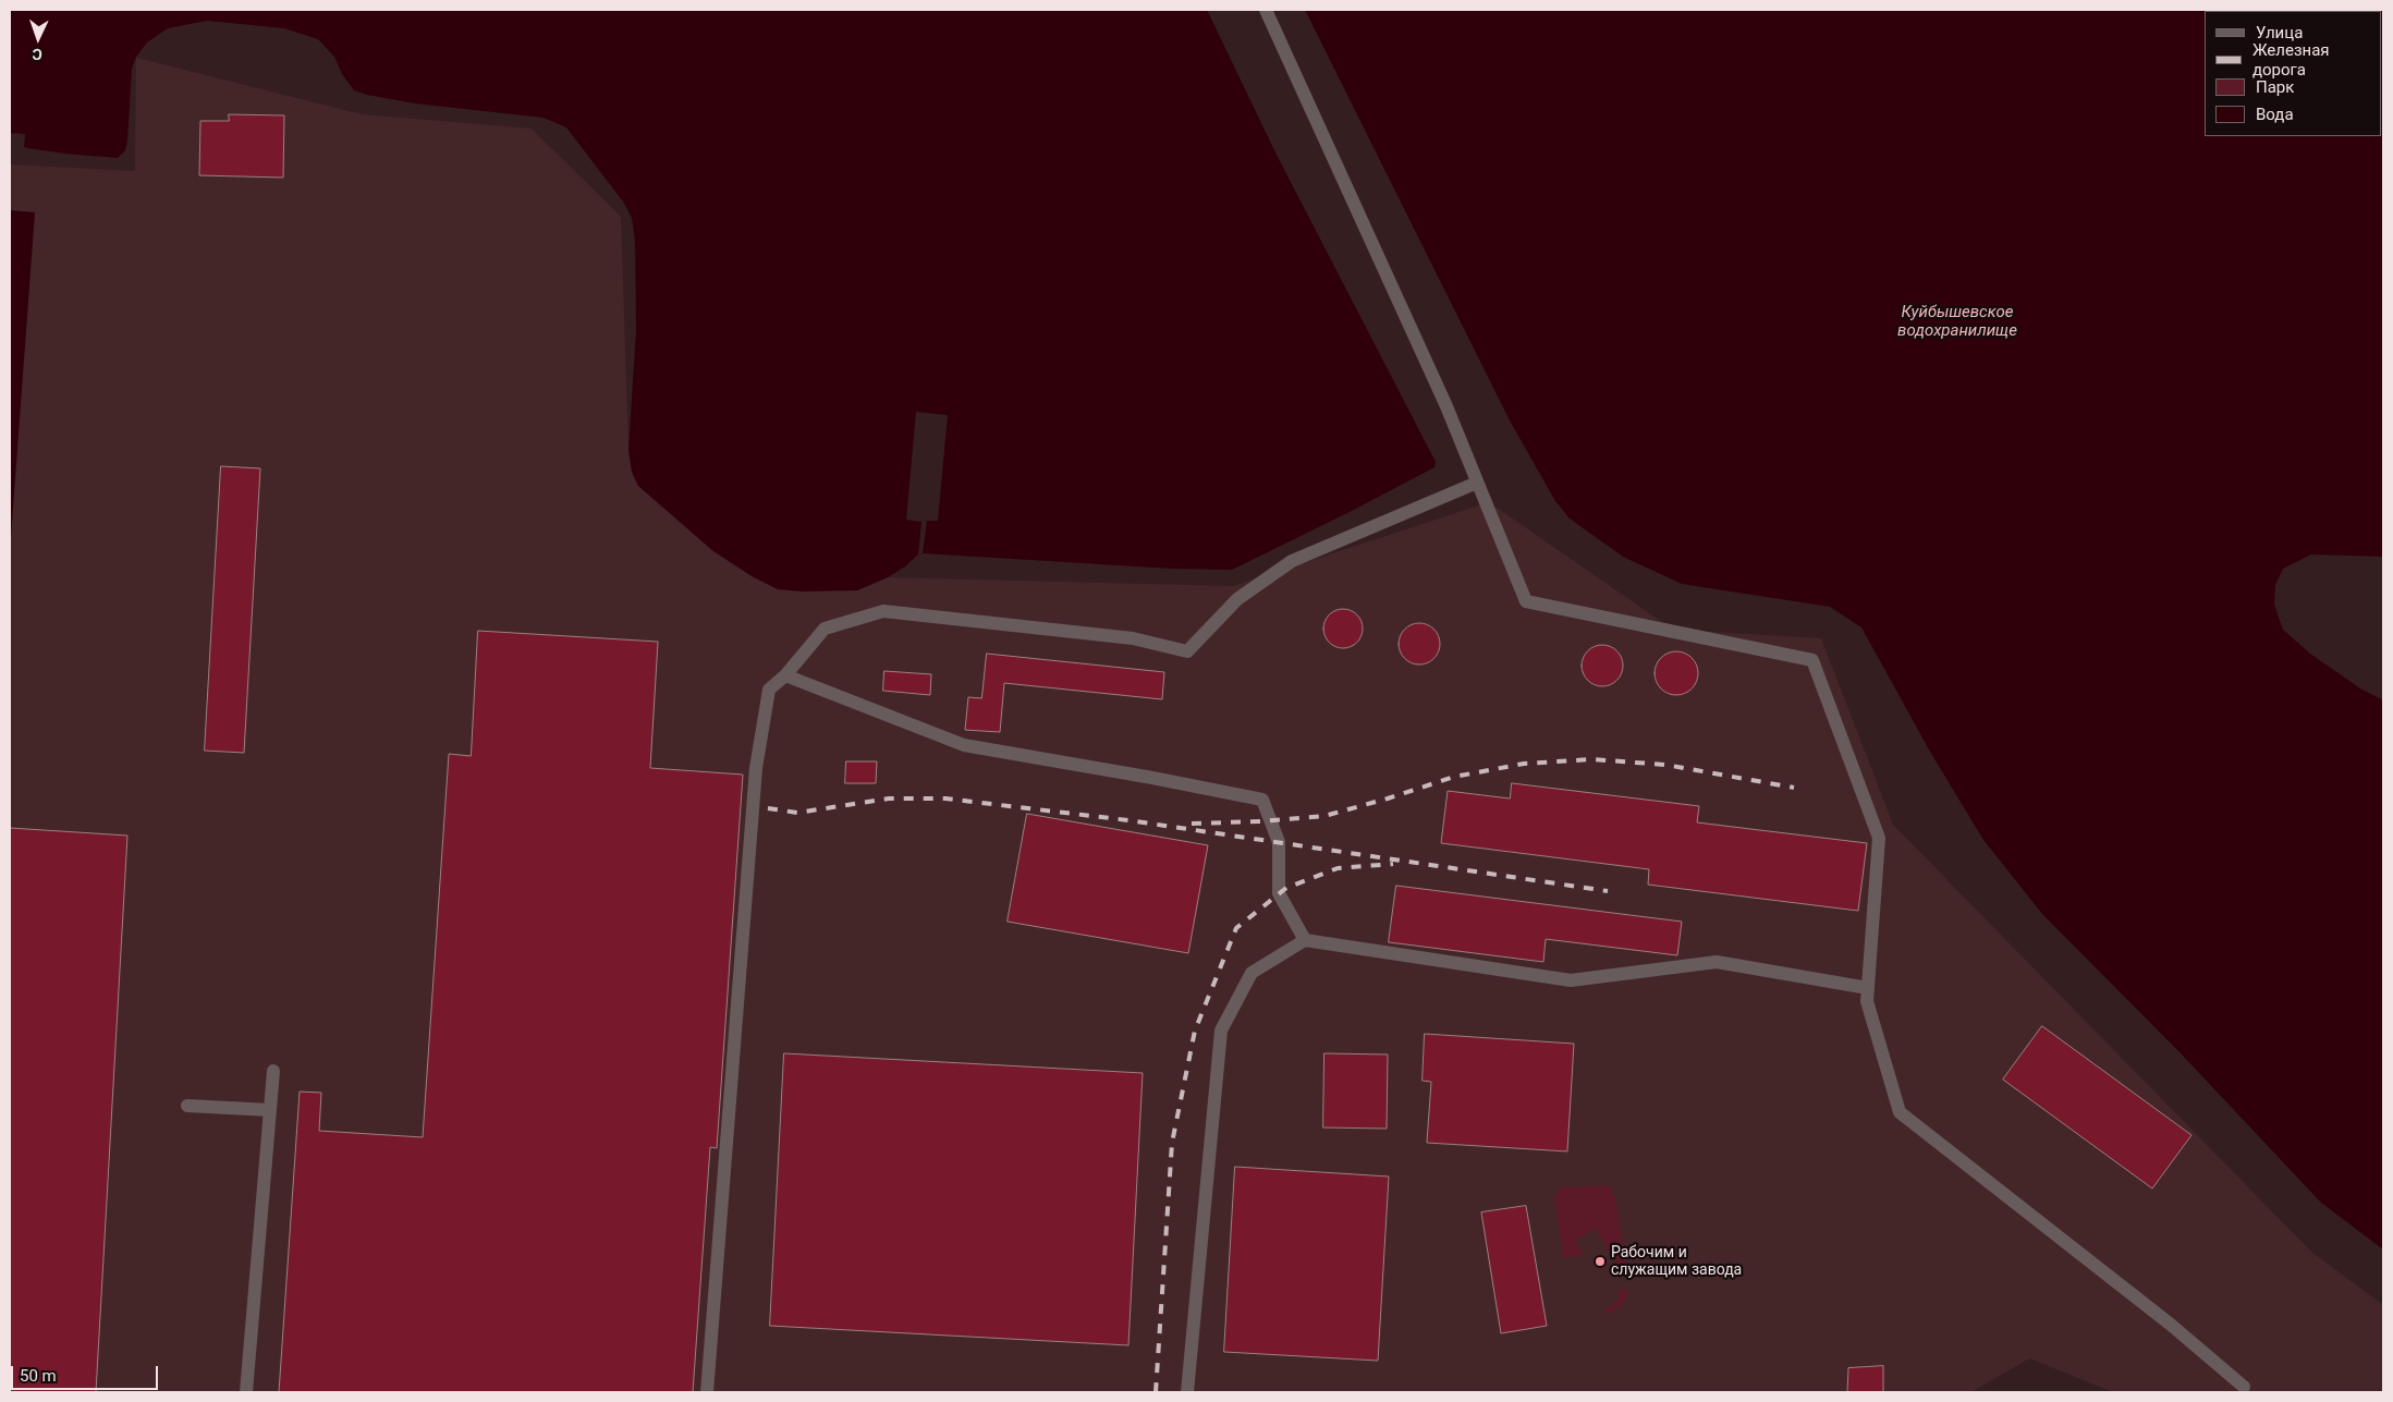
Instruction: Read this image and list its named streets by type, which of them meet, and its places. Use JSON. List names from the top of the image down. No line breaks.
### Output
{"water":["Куйбышевское водохранилище"],"places":["Рабочим и служащим завода"],"legend":["Улица","Железная дорога","Парк","Вода"],"scale_bar":"50 m","north":"bottom"}
